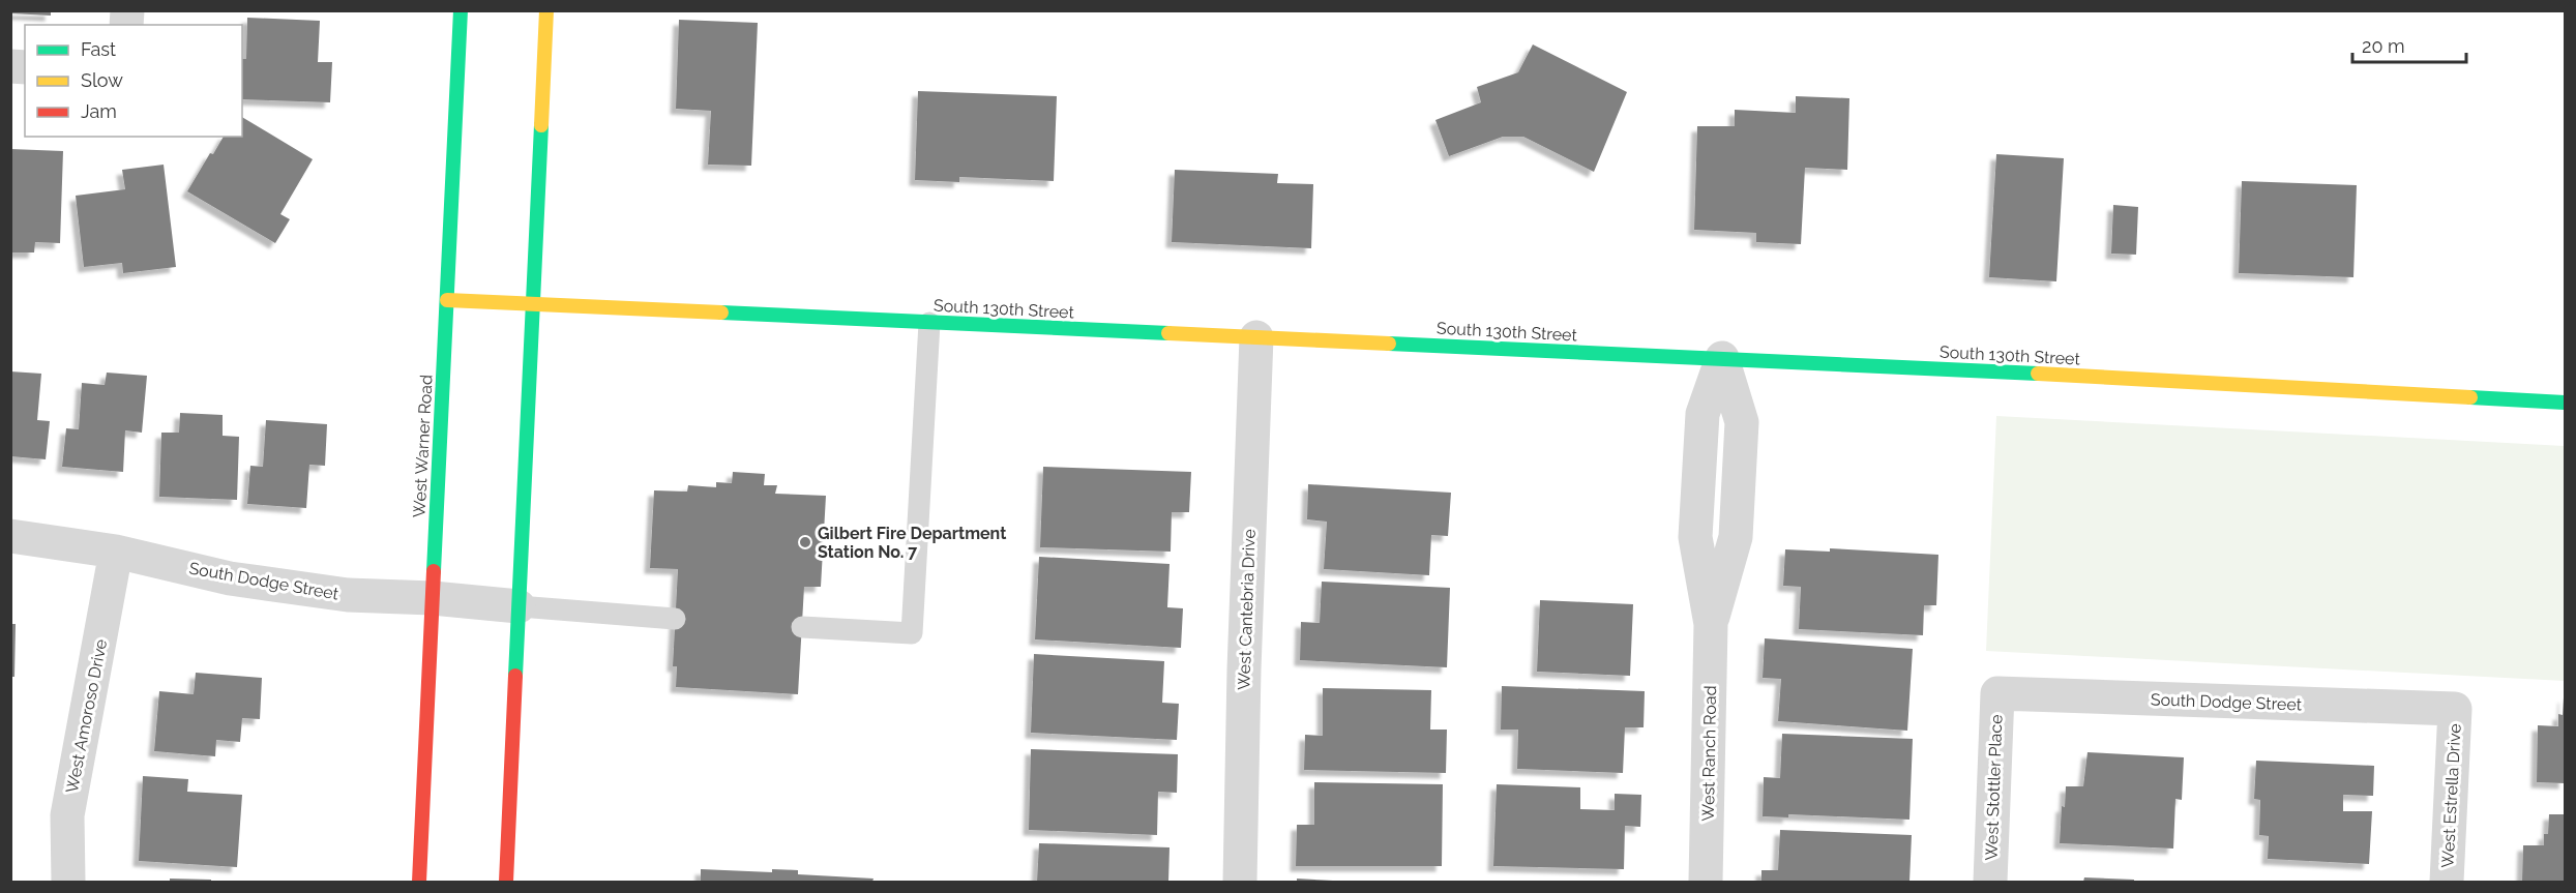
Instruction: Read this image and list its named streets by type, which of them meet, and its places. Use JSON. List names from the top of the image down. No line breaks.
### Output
{"streets":{"street":["South 130th Street","West Warner Road","South Dodge Street","West Cantebria Drive","West Amoroso Drive","West Ranch Road","West Stottler Place","West Estrella Drive"]},"crossings":[["South 130th Street","West Warner Road"],["South 130th Street","West Cantebria Drive"],["South 130th Street","West Ranch Road"],["West Warner Road","South Dodge Street"],["South Dodge Street","West Amoroso Drive"],["South Dodge Street","West Stottler Place"],["South Dodge Street","West Estrella Drive"]],"places":["Gilbert Fire Department Station No. 7"],"legend":["Fast","Slow","Jam"],"scale_bar":"20 m"}
